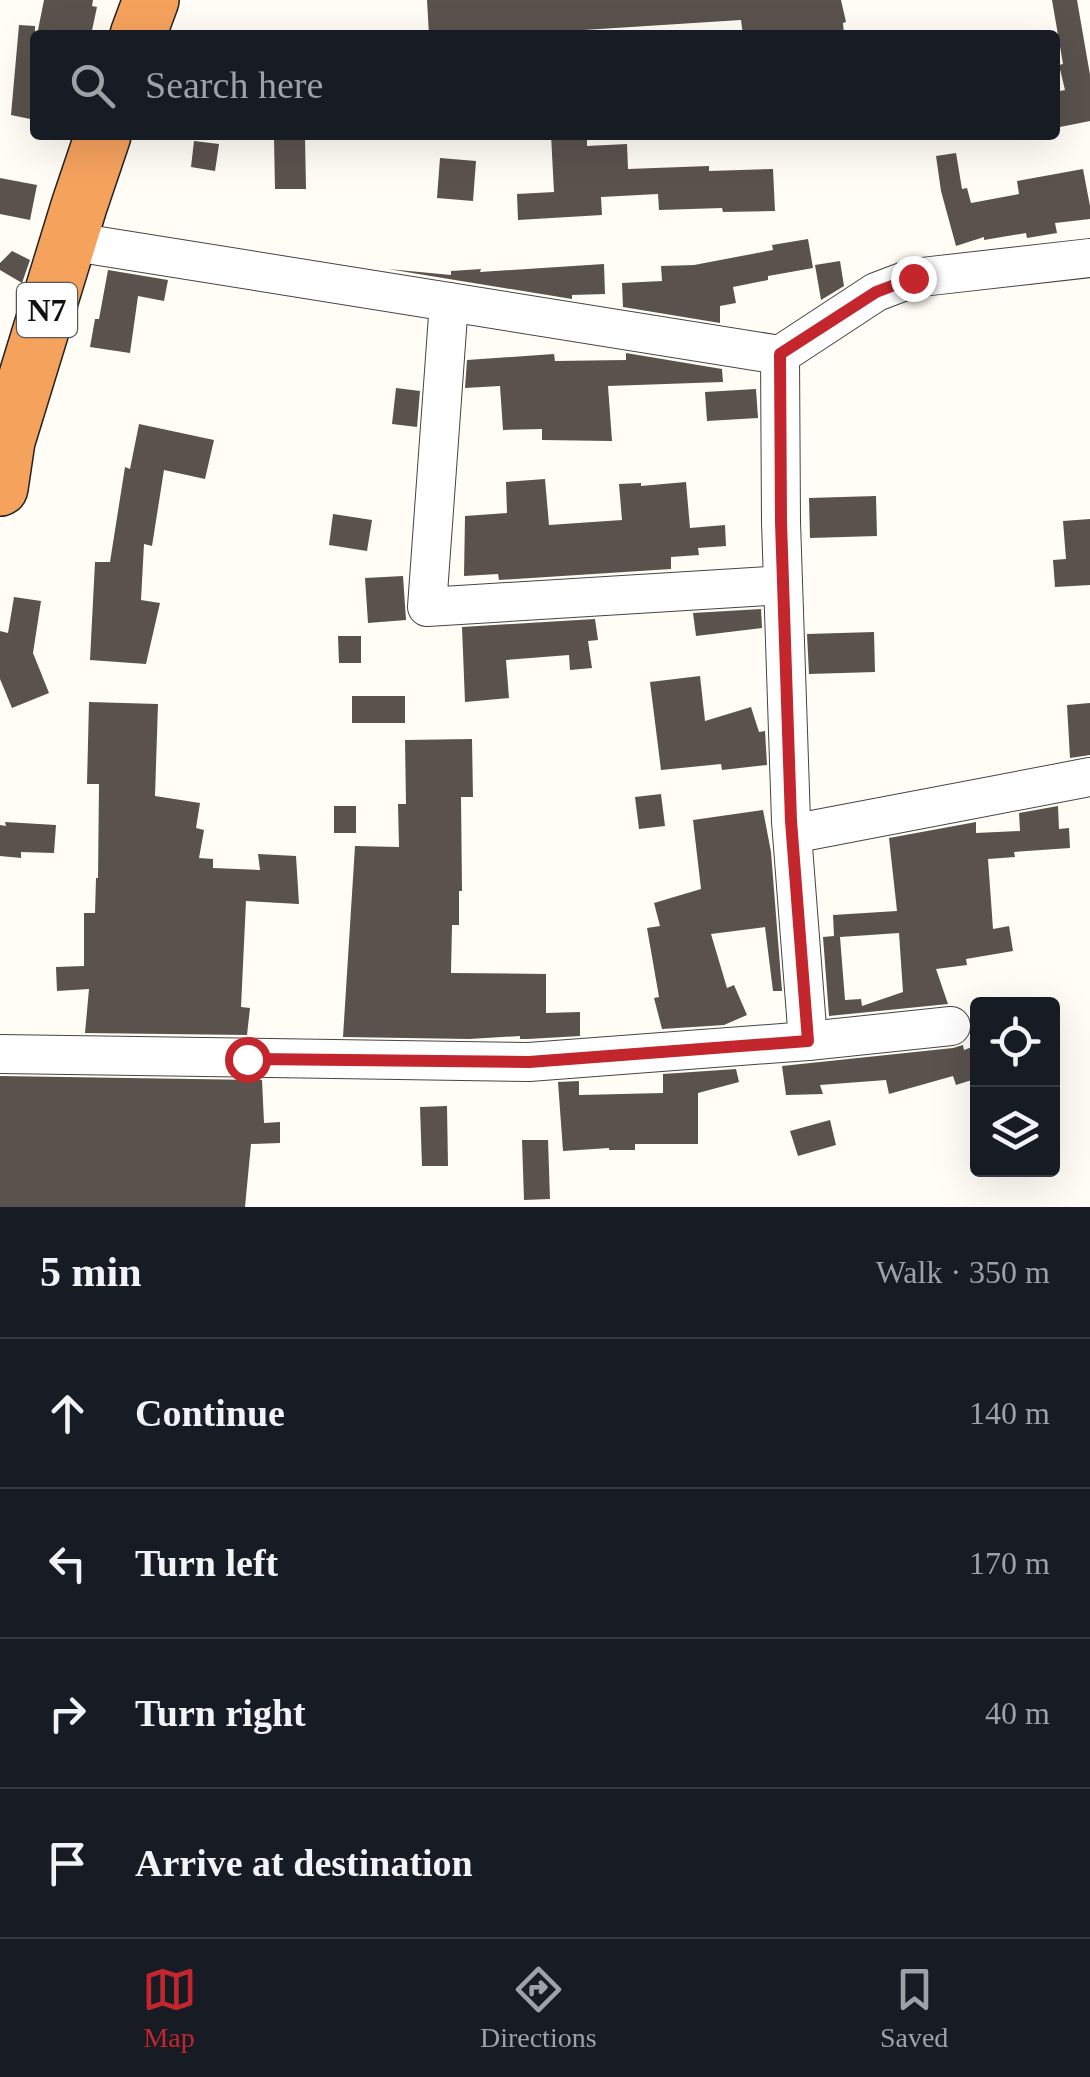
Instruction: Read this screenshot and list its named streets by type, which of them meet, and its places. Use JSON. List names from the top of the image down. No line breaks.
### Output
{"streets":{"highway":["N7"]},"page":{"search":"Search here","heading":["5 min","Walk · 350 m"],"list":[["Continue","140 m"],["Turn left","170 m"],["Turn right","40 m"],"Arrive at destination"],"nav":["Map","Directions","Saved"]}}
